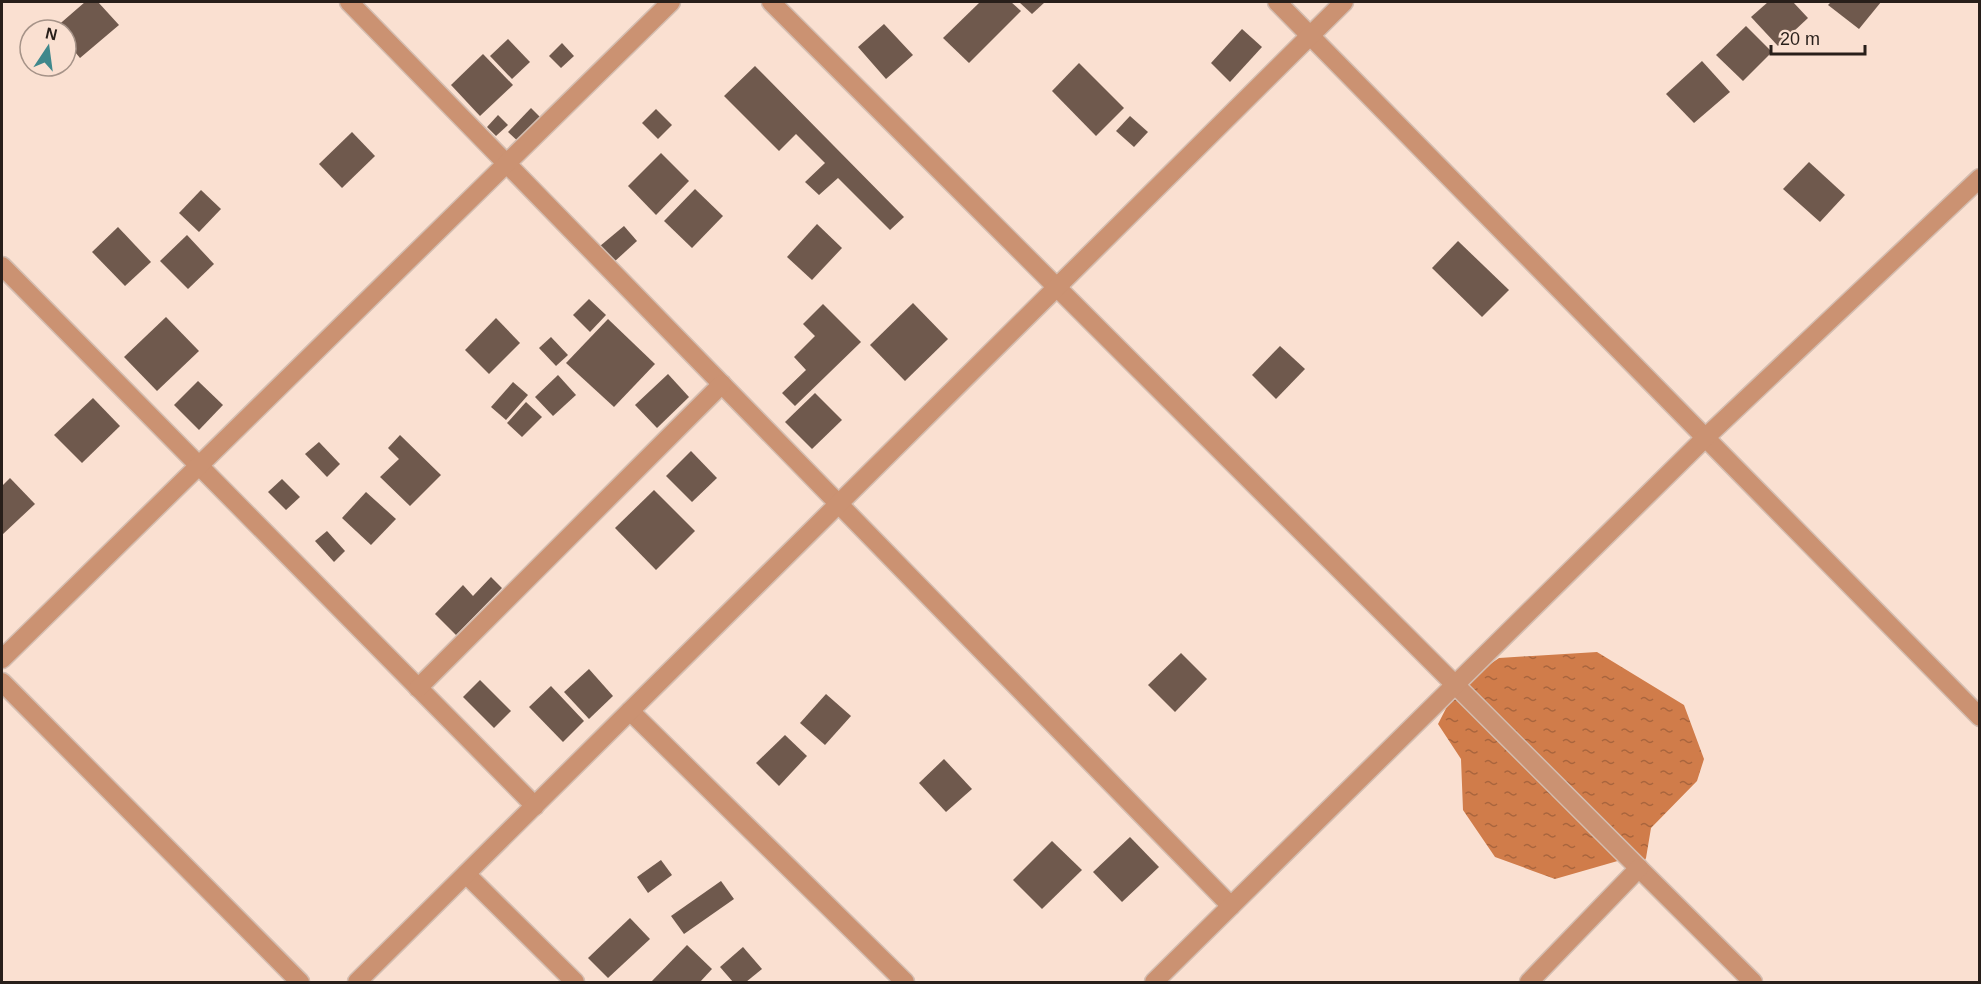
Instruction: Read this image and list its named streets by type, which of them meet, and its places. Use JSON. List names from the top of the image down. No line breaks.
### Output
{"scale_bar":"20 m","north":"top"}
